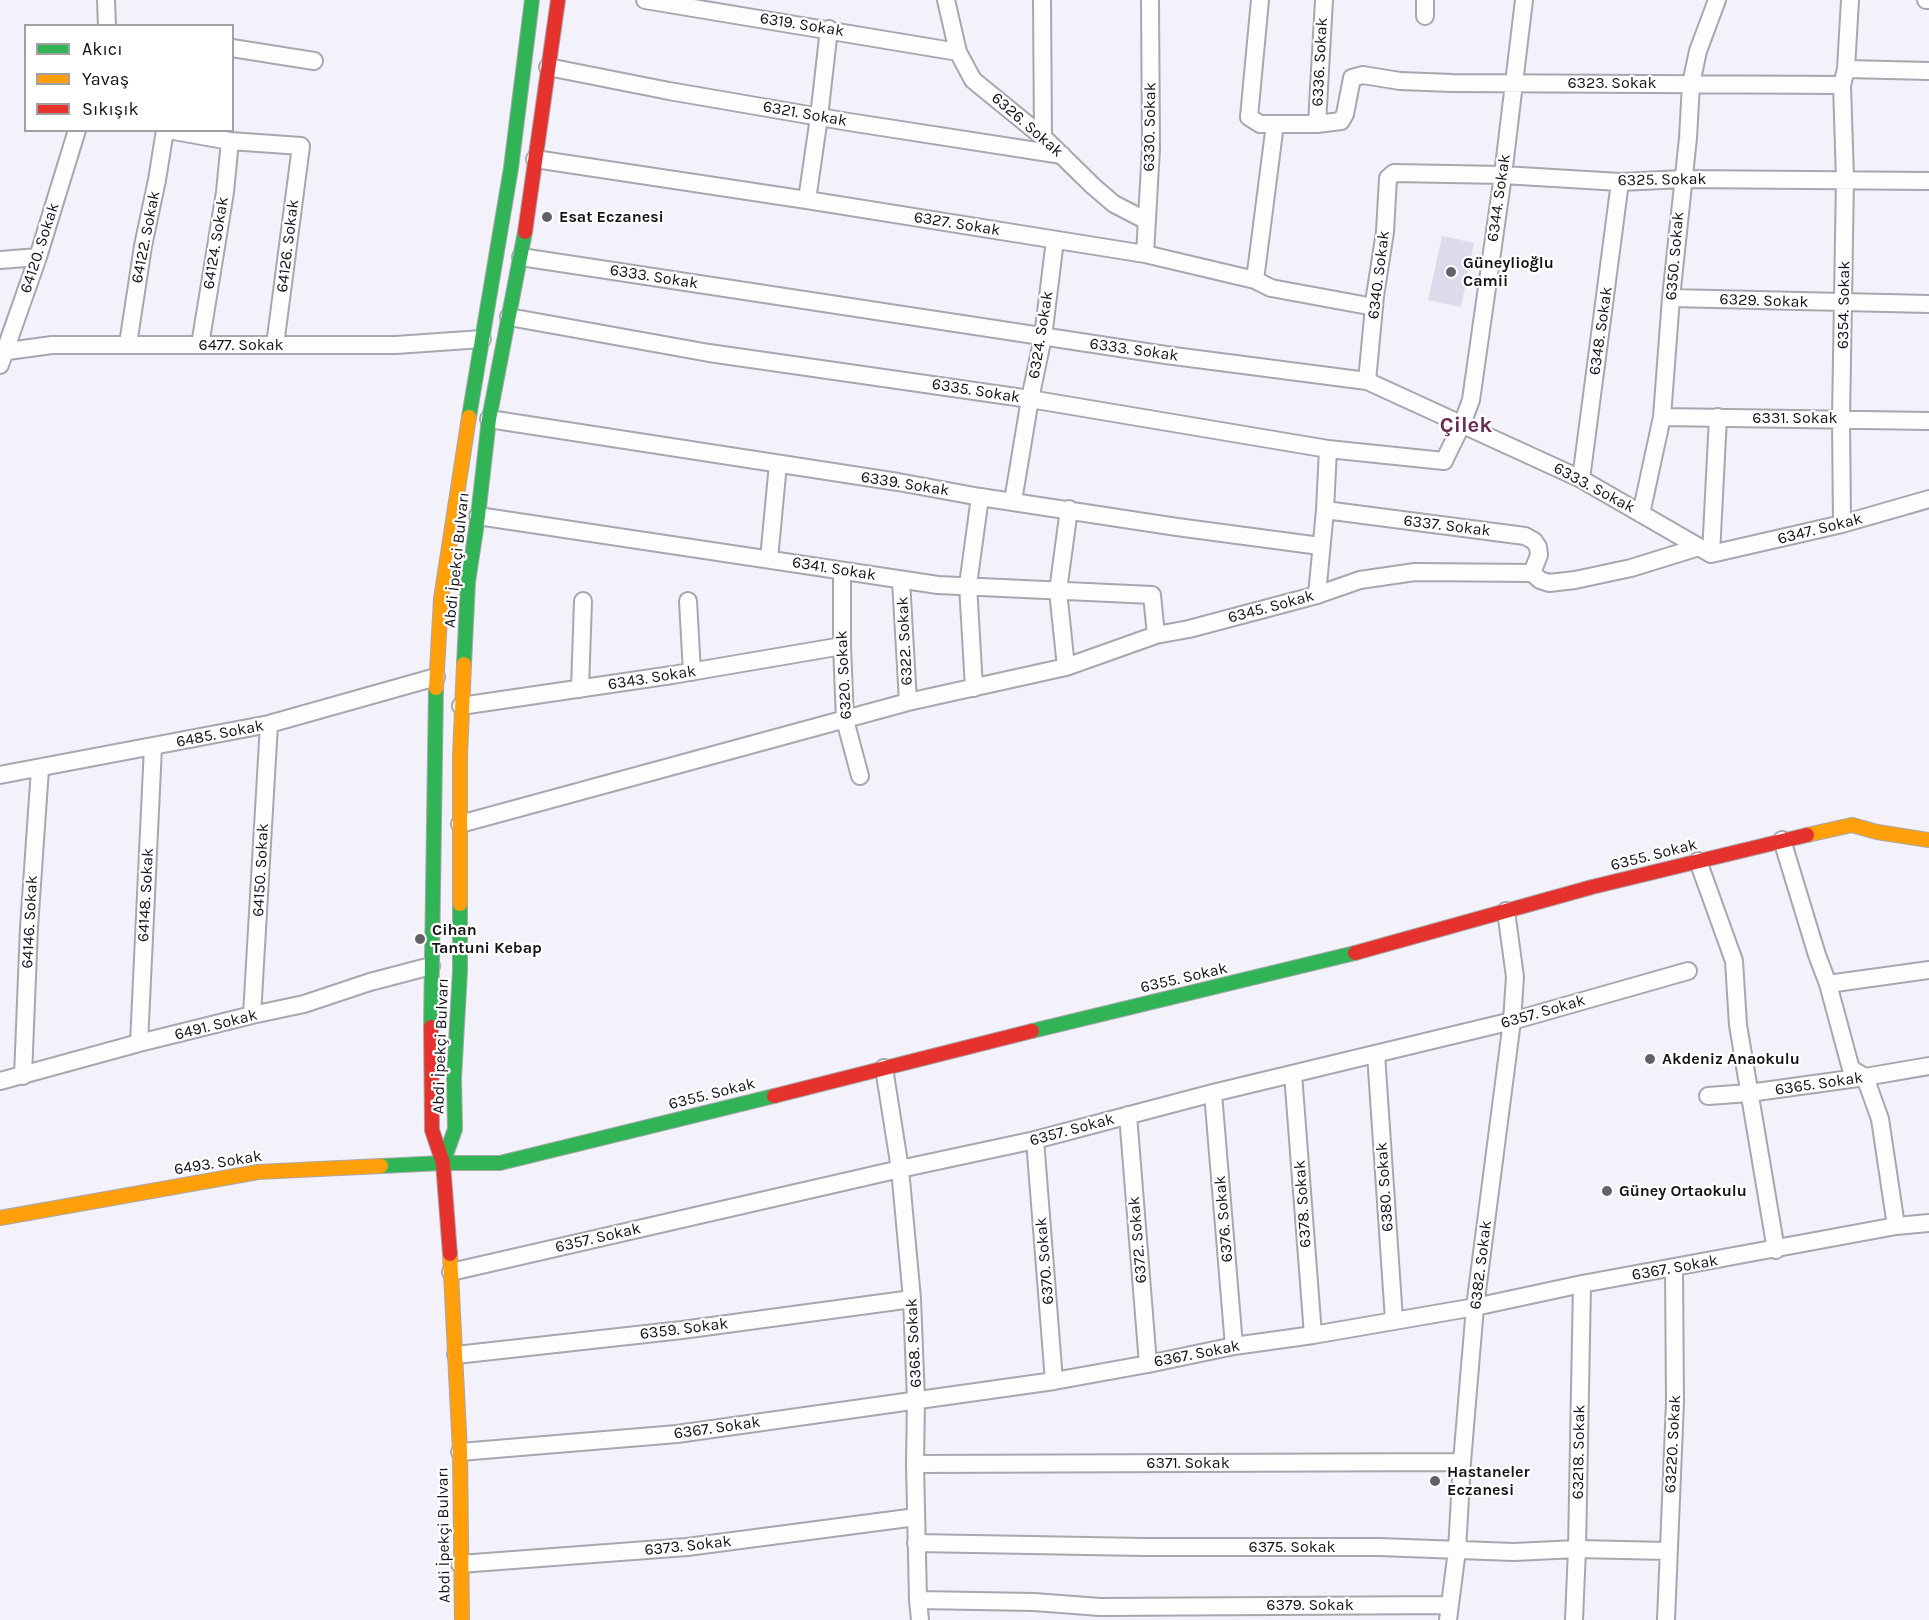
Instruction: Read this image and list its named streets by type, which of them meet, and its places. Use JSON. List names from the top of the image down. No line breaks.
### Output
{"streets":{"street":["6319. Sokak","6336. Sokak","6323. Sokak","6321. Sokak","6326. Sokak","6330. Sokak","6325. Sokak","6344. Sokak","6327. Sokak","64122. Sokak","64124. Sokak","64126. Sokak","64120. Sokak","6350. Sokak","6340. Sokak","6333. Sokak","6329. Sokak","6354. Sokak","6348. Sokak","6324. Sokak","6477. Sokak","6335. Sokak","6331. Sokak","6339. Sokak","6337. Sokak","6347. Sokak","Abdi İpekçi Bulvarı","6341. Sokak","6345. Sokak","6322. Sokak","6320. Sokak","6343. Sokak","6485. Sokak","6355. Sokak","64150. Sokak","64148. Sokak","64146. Sokak","6357. Sokak","6491. Sokak","6365. Sokak","6493. Sokak","6380. Sokak","6378. Sokak","6376. Sokak","6372. Sokak","6370. Sokak","6382. Sokak","6367. Sokak","6359. Sokak","6368. Sokak","63220. Sokak","63218. Sokak","6371. Sokak","6373. Sokak","6375. Sokak","6379. Sokak"]},"crossings":[["6319. Sokak","6326. Sokak"],["6336. Sokak","6323. Sokak"],["6323. Sokak","6344. Sokak"],["6323. Sokak","6350. Sokak"],["6323. Sokak","6354. Sokak"],["6321. Sokak","6326. Sokak"],["6321. Sokak","Abdi İpekçi Bulvarı"],["6326. Sokak","6330. Sokak"],["6330. Sokak","6327. Sokak"],["6325. Sokak","6344. Sokak"],["6325. Sokak","6350. Sokak"],["6325. Sokak","6340. Sokak"],["6325. Sokak","6354. Sokak"],["6325. Sokak","6348. Sokak"],["6344. Sokak","6333. Sokak"],["6344. Sokak","6335. Sokak"],["6327. Sokak","6340. Sokak"],["6327. Sokak","6324. Sokak"],["6327. Sokak","Abdi İpekçi Bulvarı"],["64122. Sokak","6477. Sokak"],["64124. Sokak","64126. Sokak"],["64124. Sokak","6477. Sokak"],["64126. Sokak","6477. Sokak"],["64120. Sokak","6477. Sokak"],["6350. Sokak","6333. Sokak"],["6350. Sokak","6329. Sokak"],["6350. Sokak","6331. Sokak"],["6340. Sokak","6333. Sokak"],["6333. Sokak","6348. Sokak"],["6333. Sokak","6324. Sokak"],["6333. Sokak","6347. Sokak"],["6333. Sokak","Abdi İpekçi Bulvarı"],["6333. Sokak","6345. Sokak"],["6329. Sokak","6354. Sokak"],["6354. Sokak","6331. Sokak"],["6354. Sokak","6347. Sokak"],["6324. Sokak","6335. Sokak"],["6324. Sokak","6339. Sokak"],["6477. Sokak","Abdi İpekçi Bulvarı"],["6335. Sokak","Abdi İpekçi Bulvarı"],["6339. Sokak","Abdi İpekçi Bulvarı"],["6337. Sokak","6345. Sokak"],["6347. Sokak","6345. Sokak"],["Abdi İpekçi Bulvarı","6341. Sokak"],["Abdi İpekçi Bulvarı","6345. Sokak"],["Abdi İpekçi Bulvarı","6343. Sokak"],["Abdi İpekçi Bulvarı","6485. Sokak"],["Abdi İpekçi Bulvarı","6355. Sokak"],["Abdi İpekçi Bulvarı","6357. Sokak"],["Abdi İpekçi Bulvarı","6491. Sokak"],["Abdi İpekçi Bulvarı","6493. Sokak"],["Abdi İpekçi Bulvarı","6367. Sokak"],["Abdi İpekçi Bulvarı","6359. Sokak"],["Abdi İpekçi Bulvarı","6373. Sokak"],["6341. Sokak","6345. Sokak"],["6341. Sokak","6322. Sokak"],["6341. Sokak","6320. Sokak"],["6345. Sokak","6322. Sokak"],["6345. Sokak","6320. Sokak"],["6320. Sokak","6343. Sokak"],["6485. Sokak","64150. Sokak"],["6485. Sokak","64148. Sokak"],["6485. Sokak","64146. Sokak"],["6355. Sokak","6493. Sokak"],["6355. Sokak","6382. Sokak"],["6355. Sokak","6368. Sokak"],["64150. Sokak","6491. Sokak"],["64148. Sokak","6491. Sokak"],["64146. Sokak","6491. Sokak"],["6357. Sokak","6380. Sokak"],["6357. Sokak","6378. Sokak"],["6357. Sokak","6376. Sokak"],["6357. Sokak","6372. Sokak"],["6357. Sokak","6370. Sokak"],["6357. Sokak","6382. Sokak"],["6357. Sokak","6368. Sokak"],["6380. Sokak","6367. Sokak"],["6378. Sokak","6367. Sokak"],["6376. Sokak","6367. Sokak"],["6372. Sokak","6367. Sokak"],["6370. Sokak","6367. Sokak"],["6382. Sokak","6367. Sokak"],["6382. Sokak","6371. Sokak"],["6382. Sokak","6375. Sokak"],["6382. Sokak","6379. Sokak"],["6367. Sokak","6368. Sokak"],["6367. Sokak","63220. Sokak"],["6367. Sokak","63218. Sokak"],["6359. Sokak","6368. Sokak"],["6368. Sokak","6371. Sokak"],["6368. Sokak","6373. Sokak"],["6368. Sokak","6375. Sokak"],["6368. Sokak","6379. Sokak"],["63220. Sokak","6375. Sokak"],["63218. Sokak","6375. Sokak"]],"districts":["Çilek"],"places":["Esat Eczanesi","Güneylioğlu Camii","Cihan Tantuni Kebap","Akdeniz Anaokulu","Güney Ortaokulu","Hastaneler Eczanesi"],"legend":["Akıcı","Yavaş","Sıkışık"]}
